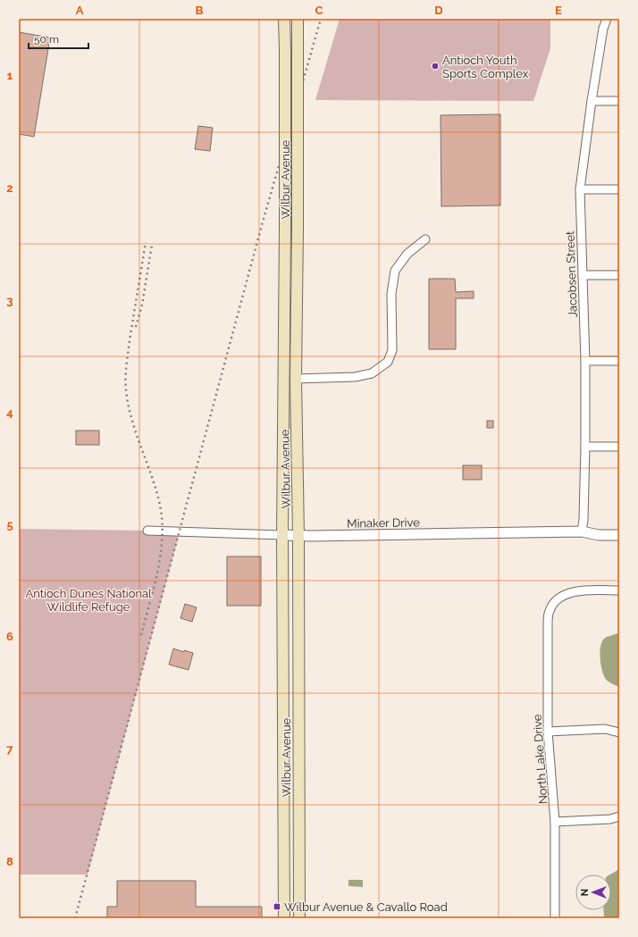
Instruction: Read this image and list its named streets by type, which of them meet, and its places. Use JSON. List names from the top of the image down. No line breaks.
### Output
{"streets":{"main road":["Wilbur Avenue"],"street":["Jacobsen Street","Minaker Drive","North Lake Drive"]},"crossings":[["Wilbur Avenue","Minaker Drive"],["Jacobsen Street","Minaker Drive"]],"parks":["Antioch Dunes National Wildlife Refuge"],"places":{"other":["Antioch Youth Sports Complex"],"transit":["Wilbur Avenue & Cavallo Road"]},"scale_bar":"50 m","north":"left","grid":{"columns":["A","B","C","D","E"],"rows":["1","2","3","4","5","6","7","8"]}}
